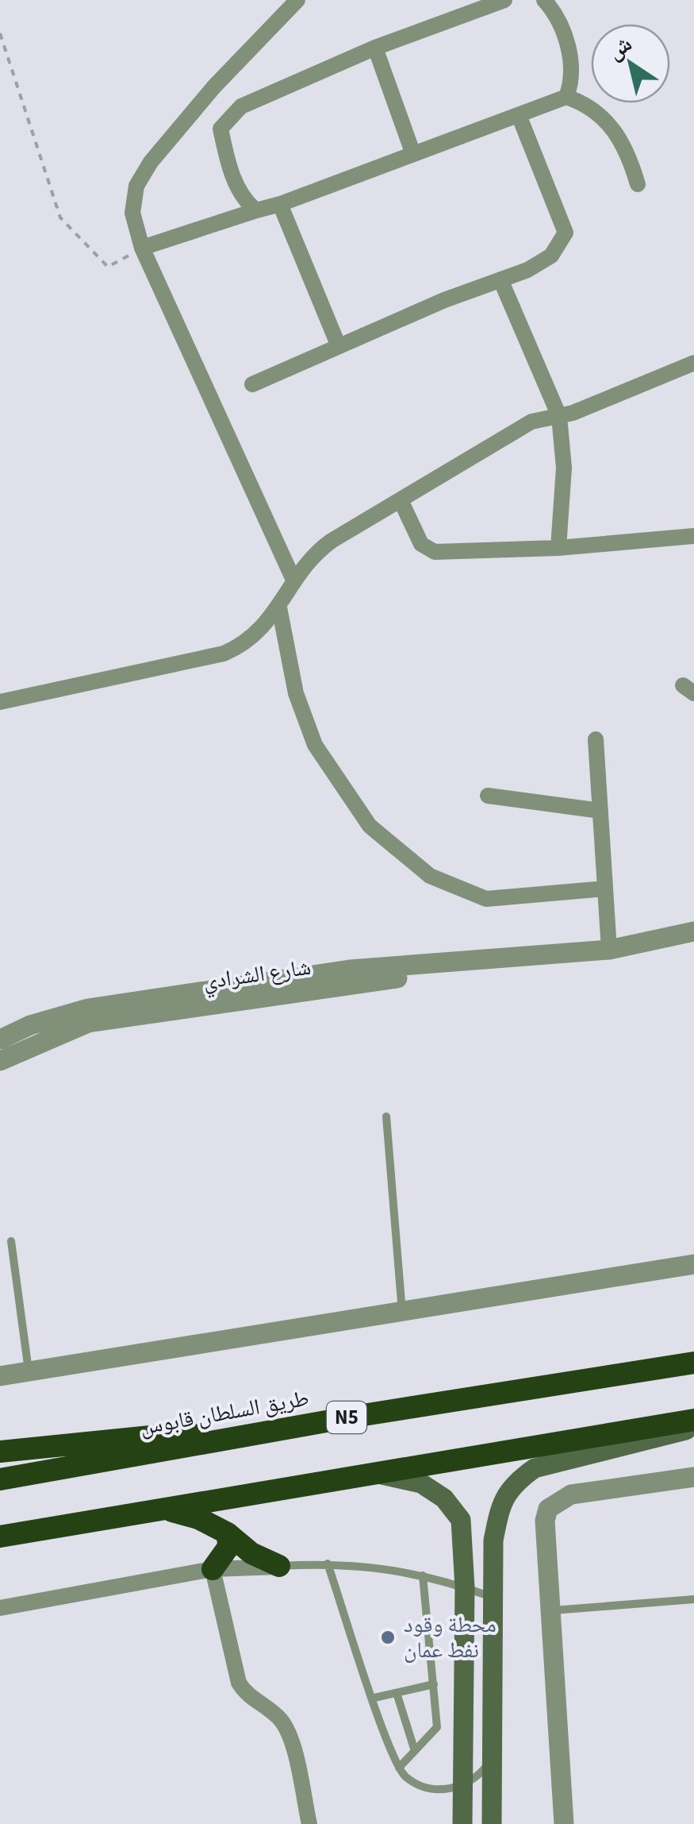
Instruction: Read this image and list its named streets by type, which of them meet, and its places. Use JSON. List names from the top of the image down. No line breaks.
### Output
{"streets":{"highway":["طريق السلطان قابوس","N5"],"street":["شارع الشرادي"]},"places":["محطة وقود نفط عمان"],"north":"top left"}
